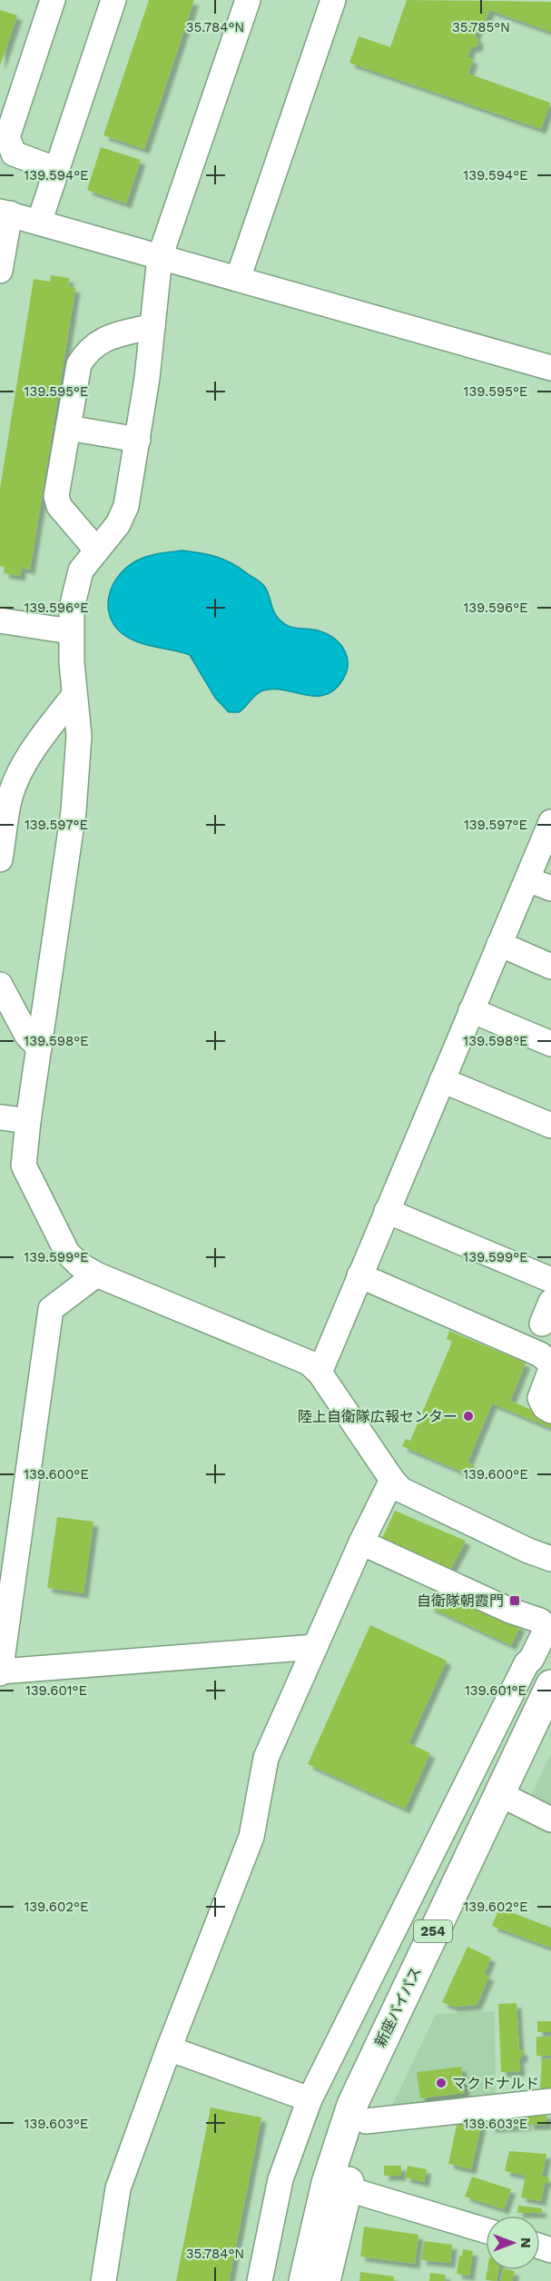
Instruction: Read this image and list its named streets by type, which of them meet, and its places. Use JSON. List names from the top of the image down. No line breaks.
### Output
{"streets":{"highway":["254","新座バイパス"]},"places":{"other":["陸上自衛隊広報センター","マクドナルド"],"transit":["自衛隊朝霞門"]},"north":"right","coordinates":["35.784°N","35.785°N","139.594°E","139.595°E","139.596°E","139.597°E","139.598°E","139.599°E","139.600°E","139.601°E","139.602°E","139.603°E"]}
